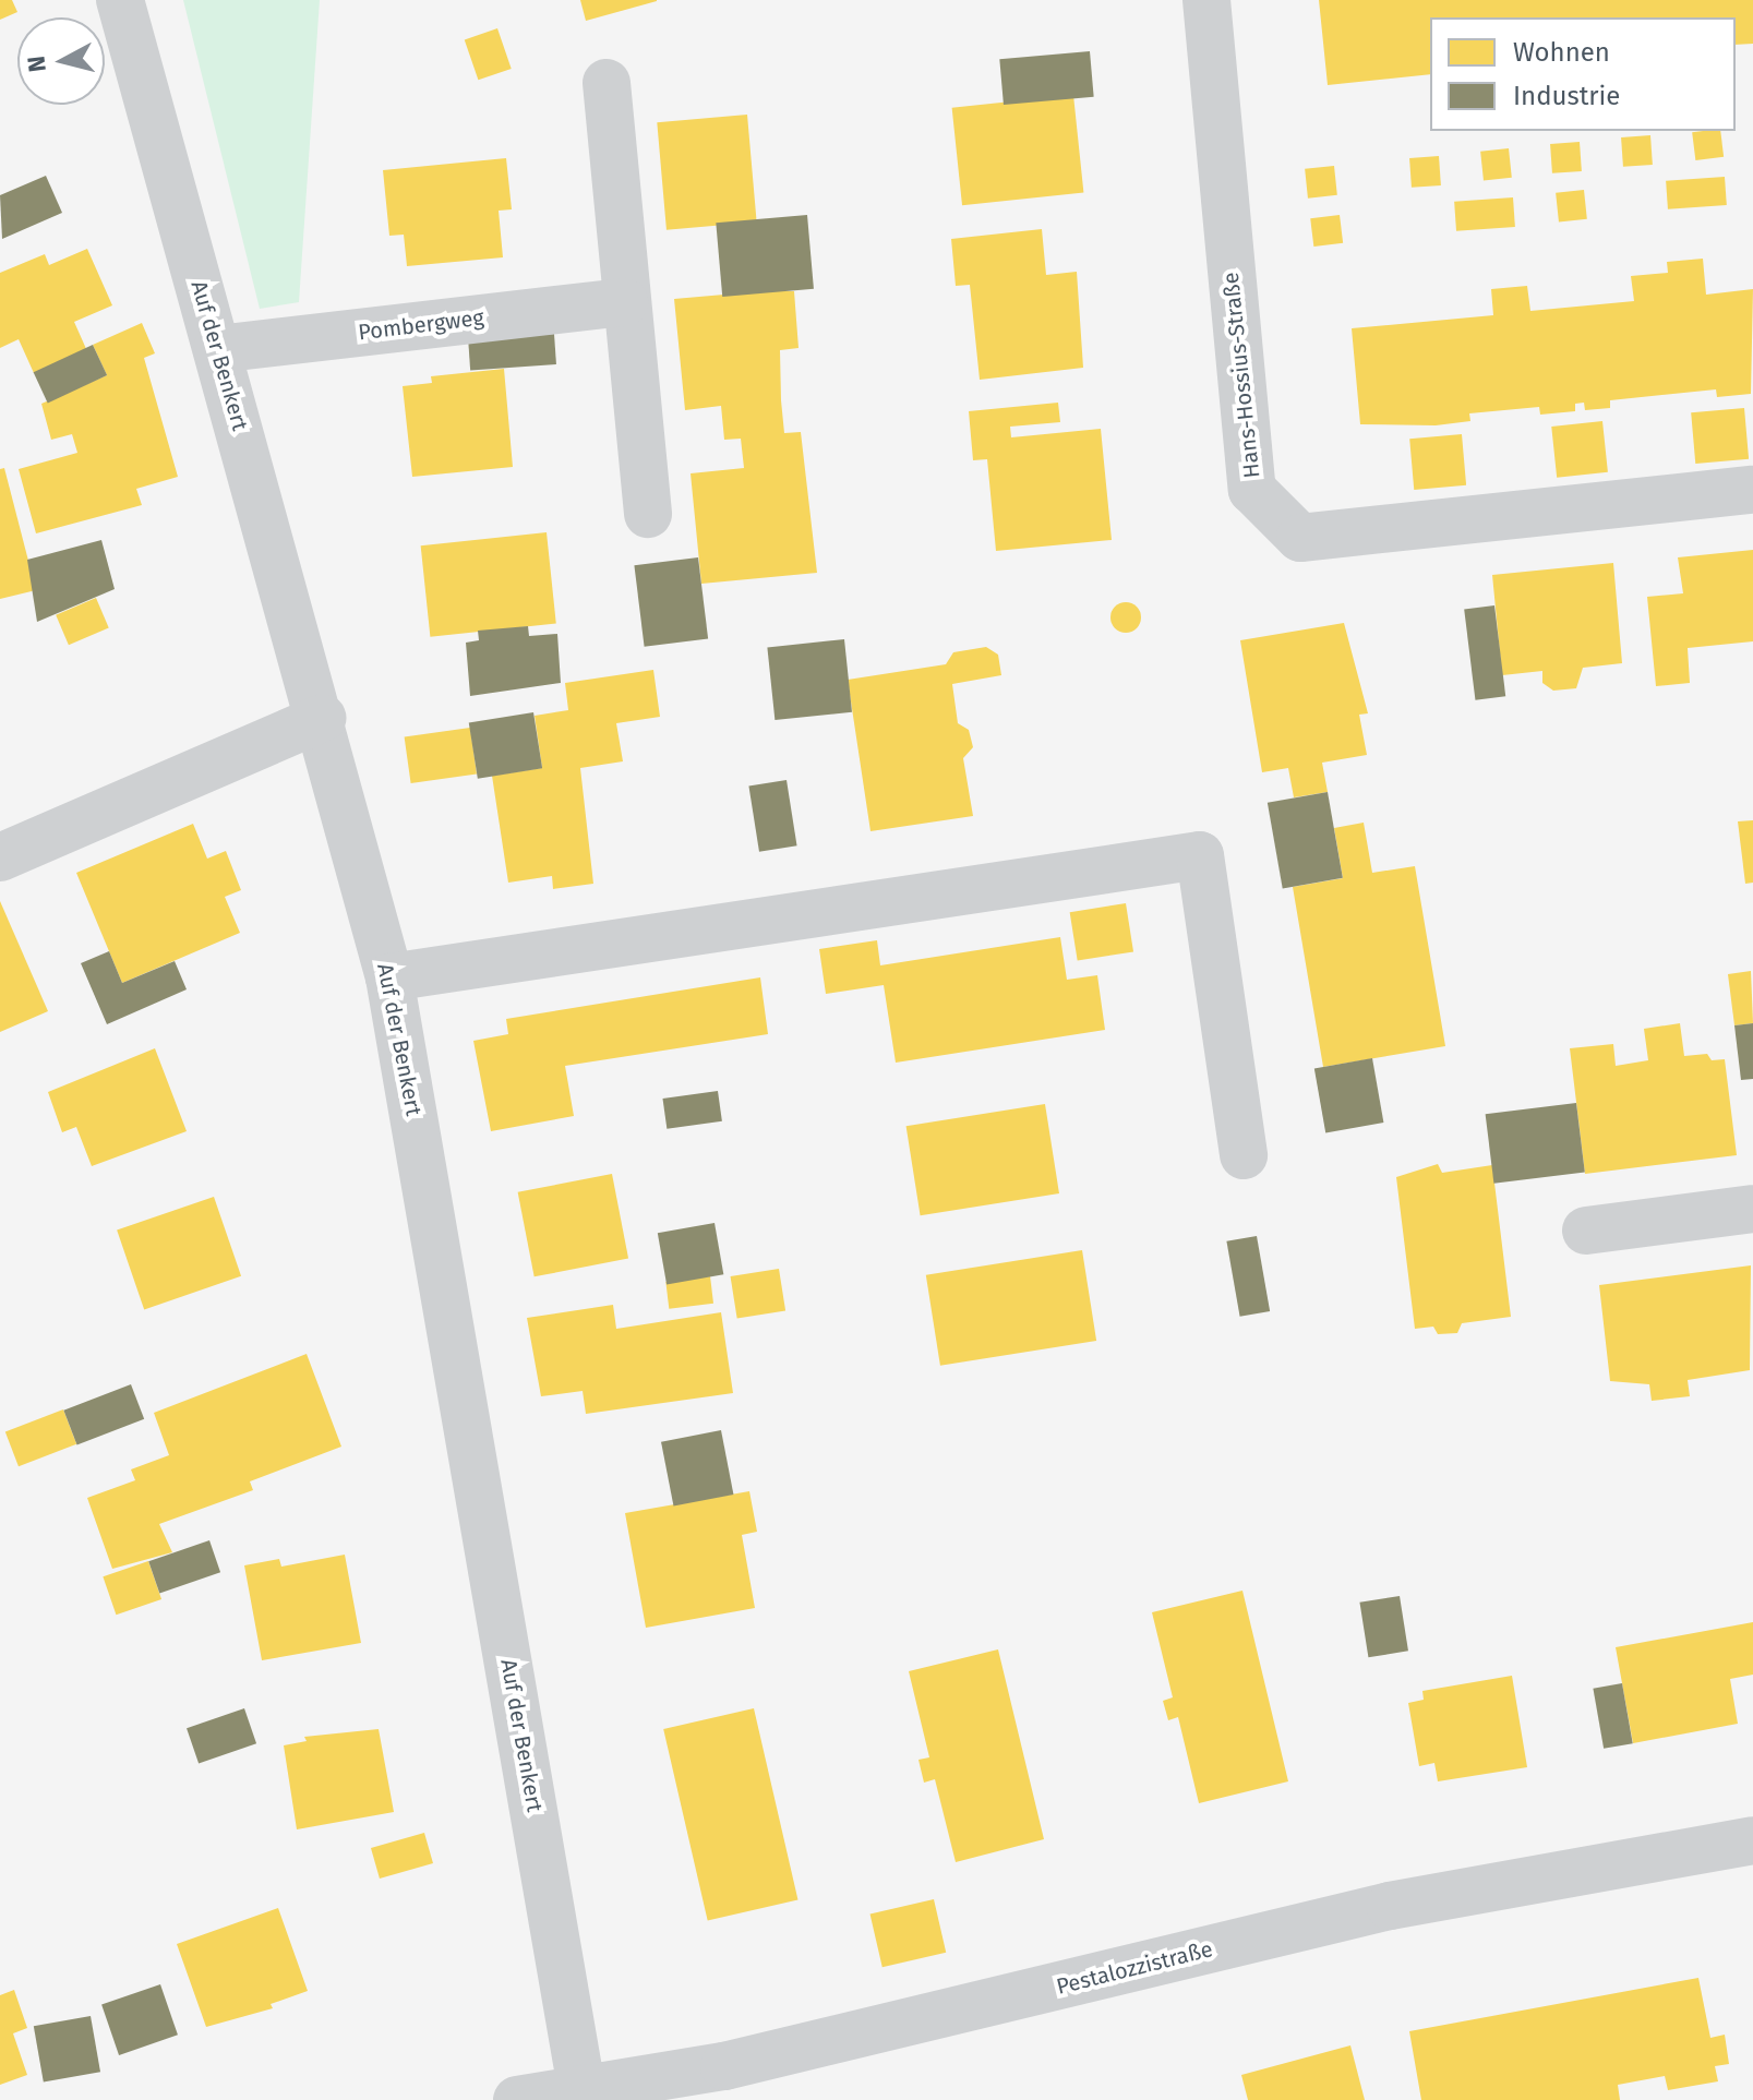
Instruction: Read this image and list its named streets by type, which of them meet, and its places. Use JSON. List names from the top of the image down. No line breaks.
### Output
{"streets":{"street":["Pombergweg","Auf der Benkert","Hans-Hossius-Straße","Pestalozzistraße"]},"crossings":[["Pombergweg","Auf der Benkert"],["Auf der Benkert","Pestalozzistraße"]],"legend":["Wohnen","Industrie"],"north":"left"}
